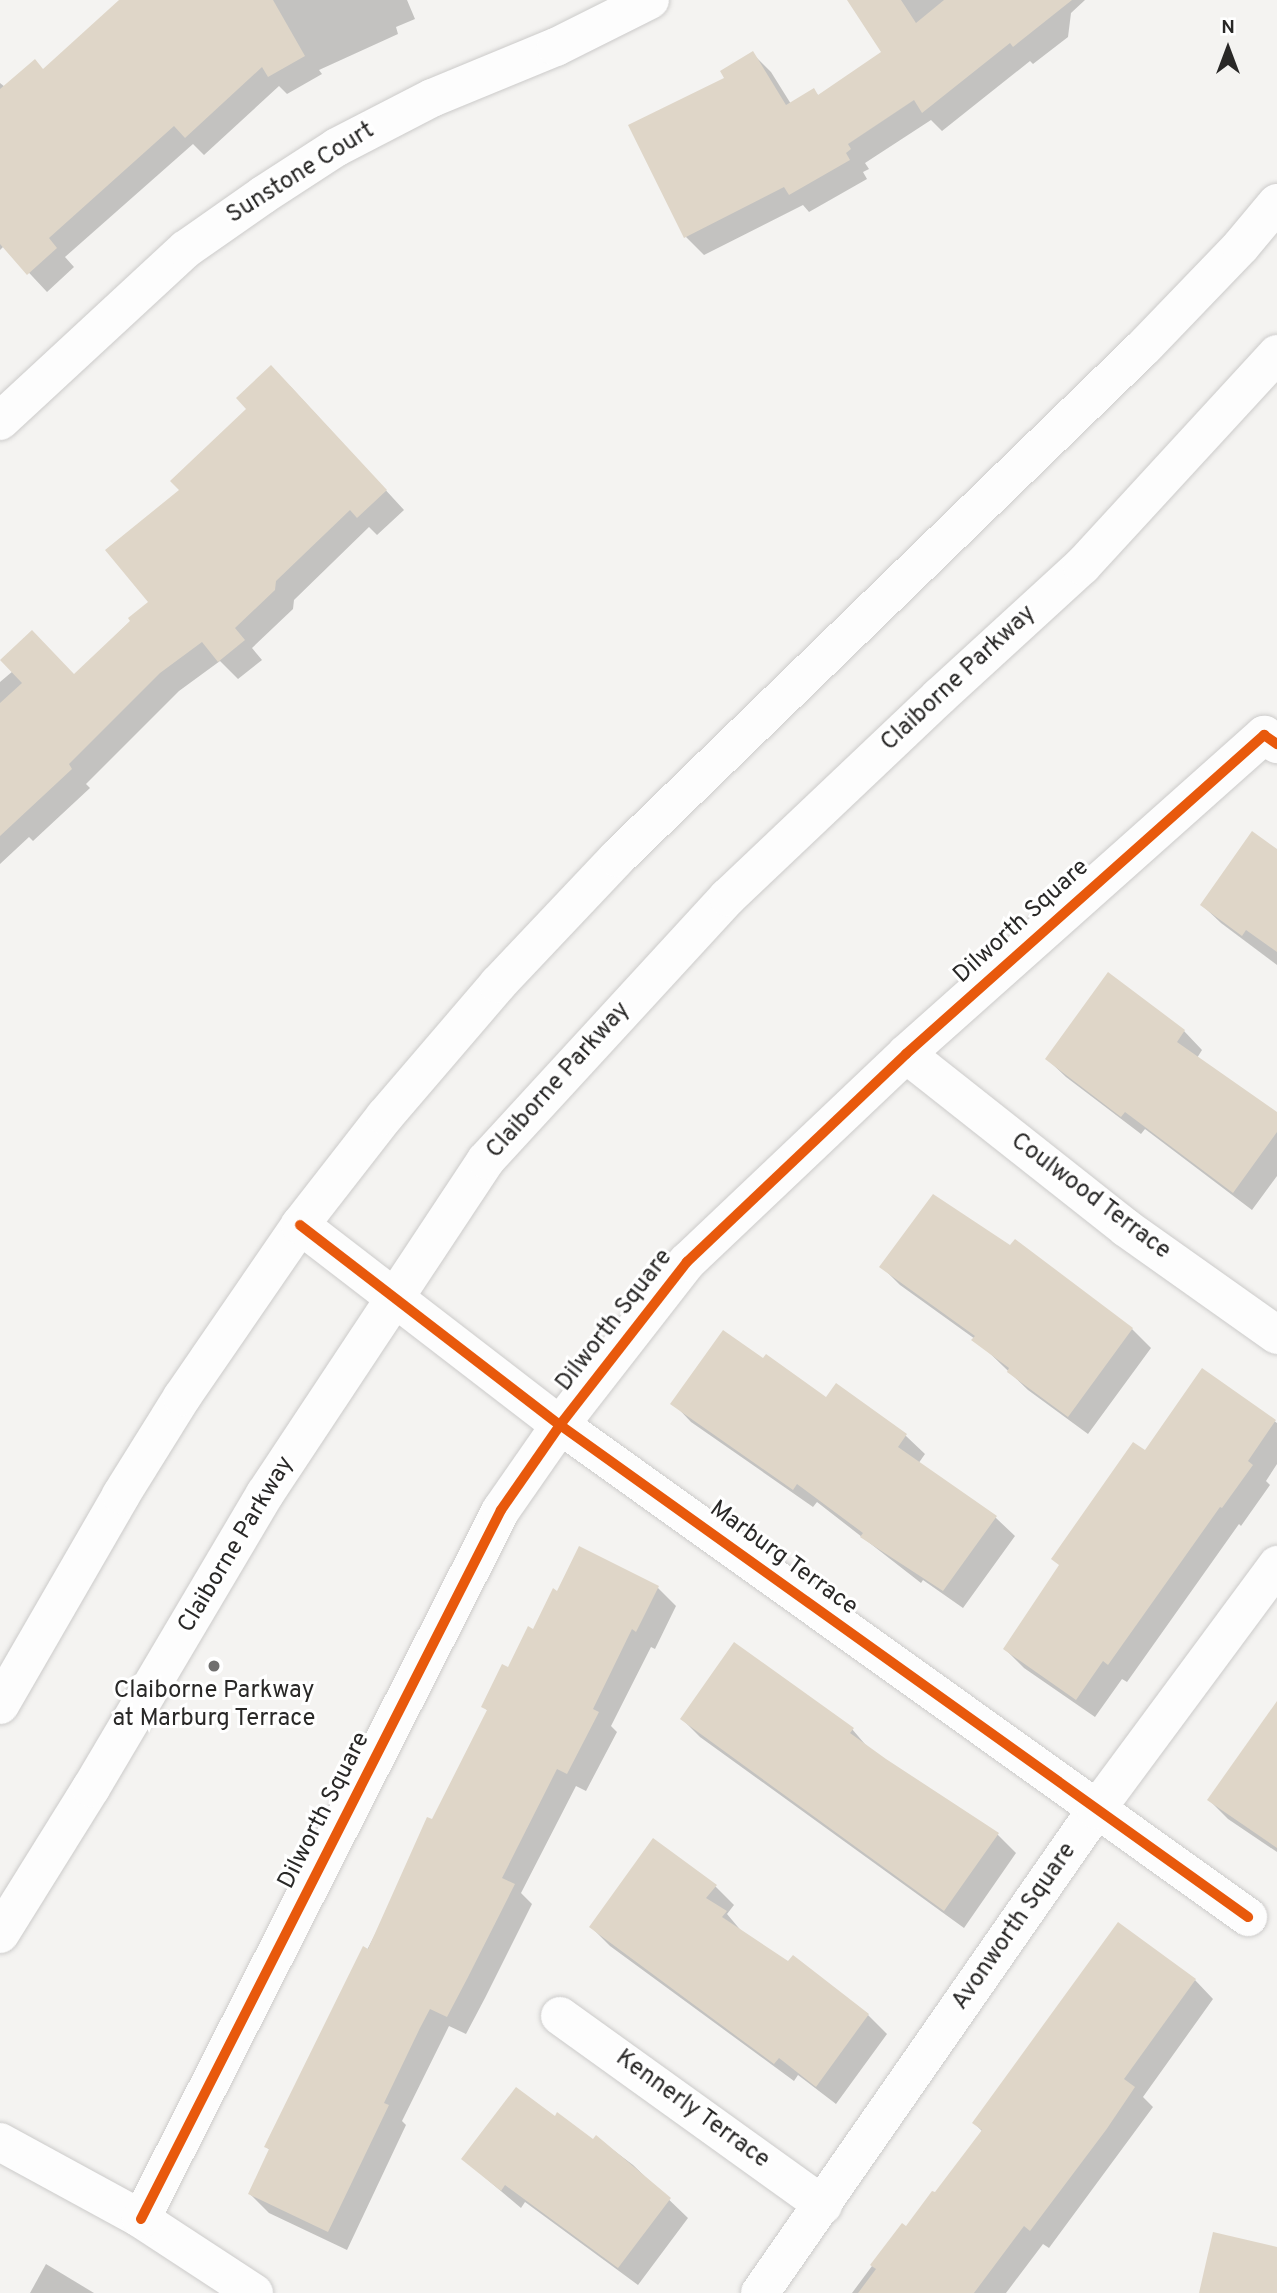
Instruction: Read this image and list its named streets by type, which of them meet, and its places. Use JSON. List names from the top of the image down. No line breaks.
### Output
{"streets":{"street":["Sunstone Court","Claiborne Parkway","Dilworth Square","Coulwood Terrace","Marburg Terrace","Avonworth Square","Kennerly Terrace"]},"crossings":[["Claiborne Parkway","Marburg Terrace"],["Dilworth Square","Coulwood Terrace"],["Dilworth Square","Marburg Terrace"],["Marburg Terrace","Avonworth Square"],["Avonworth Square","Kennerly Terrace"]],"places":["Claiborne Parkway at Marburg Terrace"],"north":"top"}
